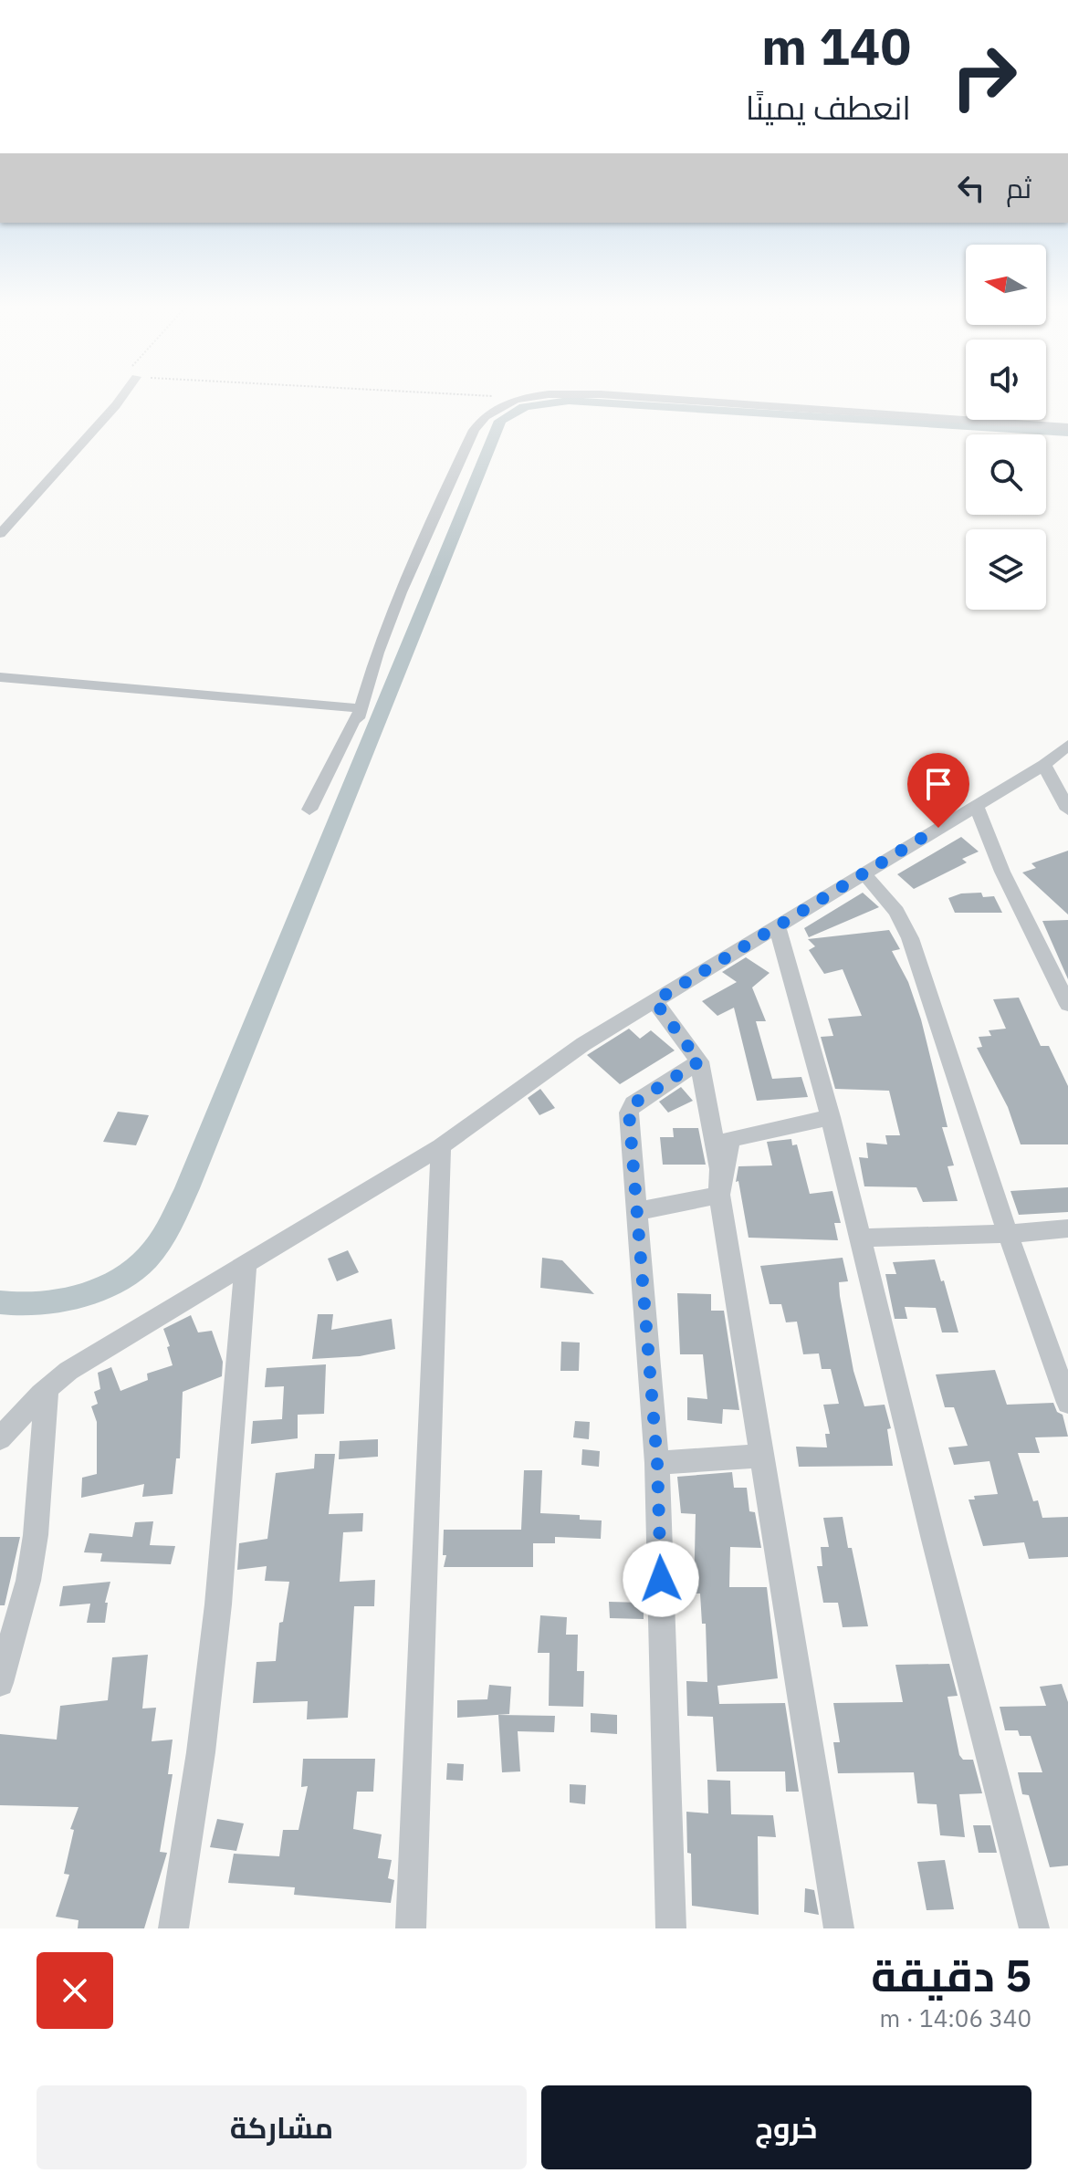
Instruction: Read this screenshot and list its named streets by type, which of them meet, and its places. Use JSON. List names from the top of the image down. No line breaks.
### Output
{"north":"left","page":{"turn":["140 m","انعطف يمينًا"],"then":"ثم","heading":["5 دقيقة","340 m · 14:06"],"buttons":["خروج","مشاركة"]}}
